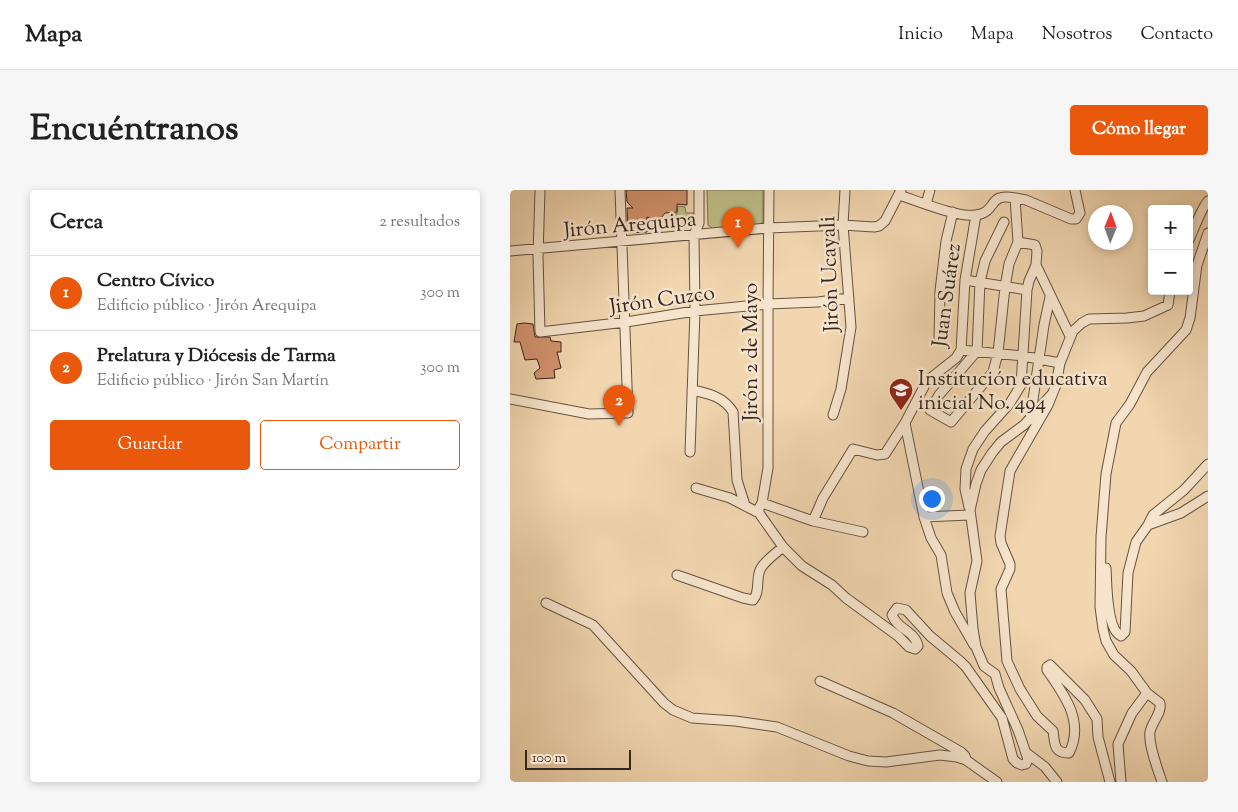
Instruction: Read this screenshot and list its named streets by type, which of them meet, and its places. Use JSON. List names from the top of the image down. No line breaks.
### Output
{"streets":{"street":["Jirón Arequipa","Jirón Ucayali","Juan Suárez","Jirón Cuzco","Jirón 2 de Mayo"]},"crossings":[["Jirón Arequipa","Jirón Ucayali"],["Jirón Arequipa","Jirón Cuzco"],["Jirón Arequipa","Jirón 2 de Mayo"],["Jirón Ucayali","Jirón Cuzco"],["Jirón Cuzco","Jirón 2 de Mayo"]],"places":{"school or university":["Institución educativa inicial No. 494"]},"scale_bar":"100 m","north":"top","page":{"header":"Mapa","nav":["Inicio","Mapa","Nosotros","Contacto"],"title":"Encuéntranos","buttons":["Cómo llegar",["Guardar","Compartir"]],"heading":["Cerca","2 resultados"],"map_buttons":["+","−"],"pins":["1","2"],"list":[{"mark":"1","name":"Centro Cívico","note":"Edificio público · Jirón Arequipa","value":"300 m"},{"mark":"2","name":"Prelatura y Diócesis de Tarma","note":"Edificio público · Jirón San Martín","value":"300 m"}],"scale":"100 m"}}
